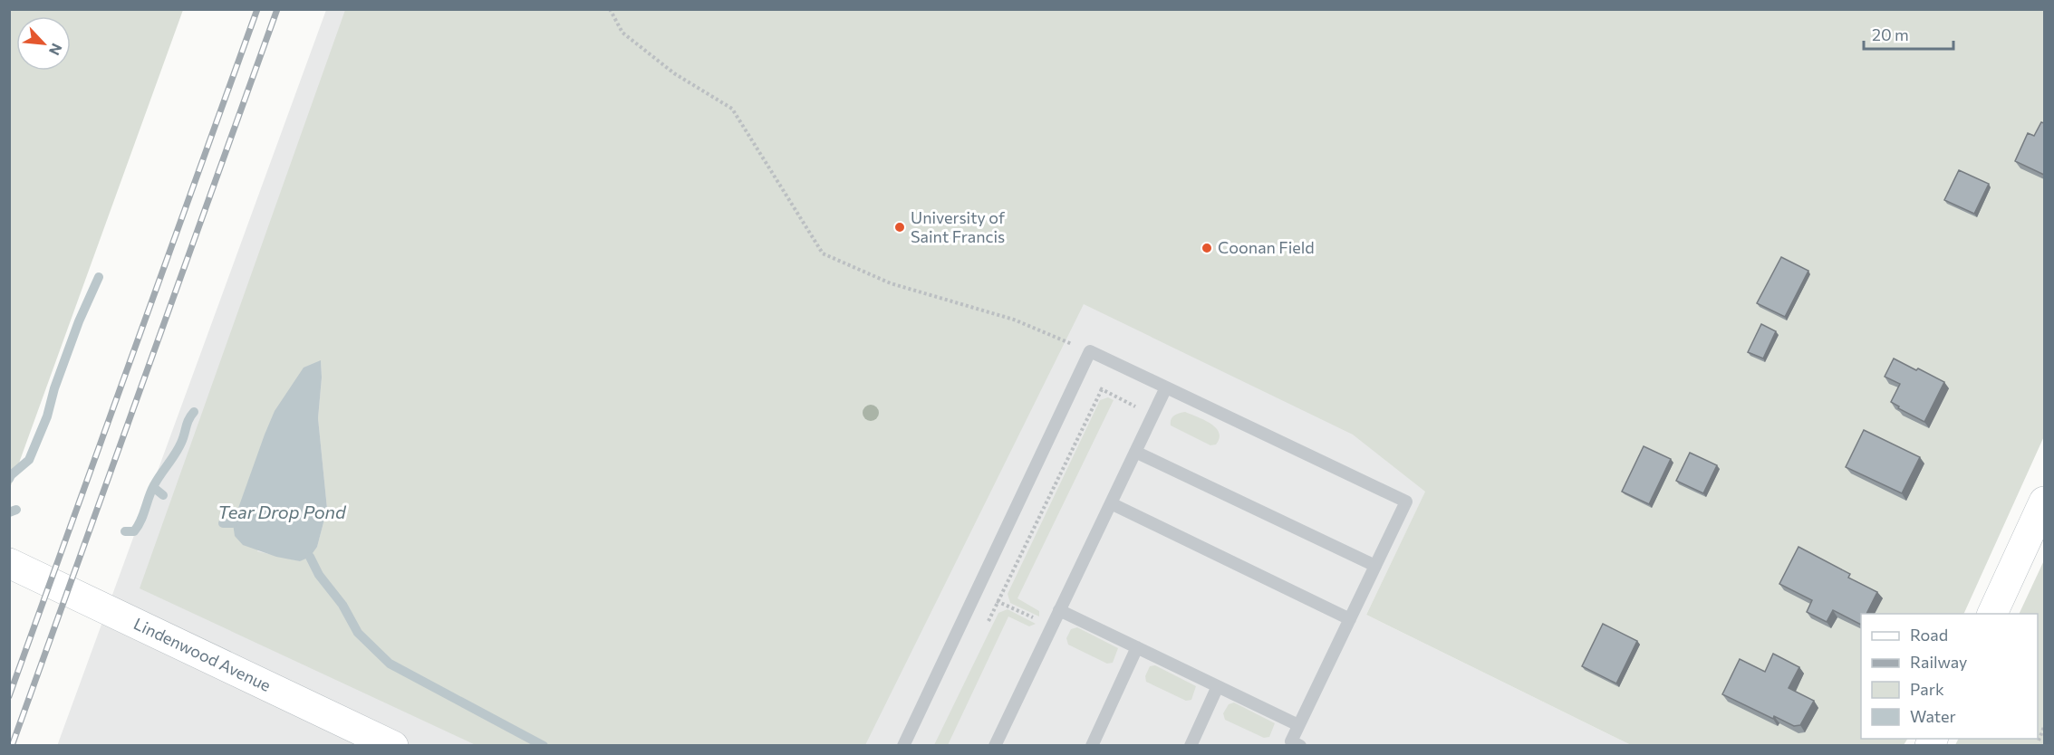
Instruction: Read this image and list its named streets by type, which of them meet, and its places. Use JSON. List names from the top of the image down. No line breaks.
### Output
{"streets":{"street":["Lindenwood Avenue"]},"water":["Tear Drop Pond"],"places":["University of Saint Francis","Coonan Field"],"legend":["Road","Railway","Park","Water"],"scale_bar":"20 m","north":"bottom right"}
